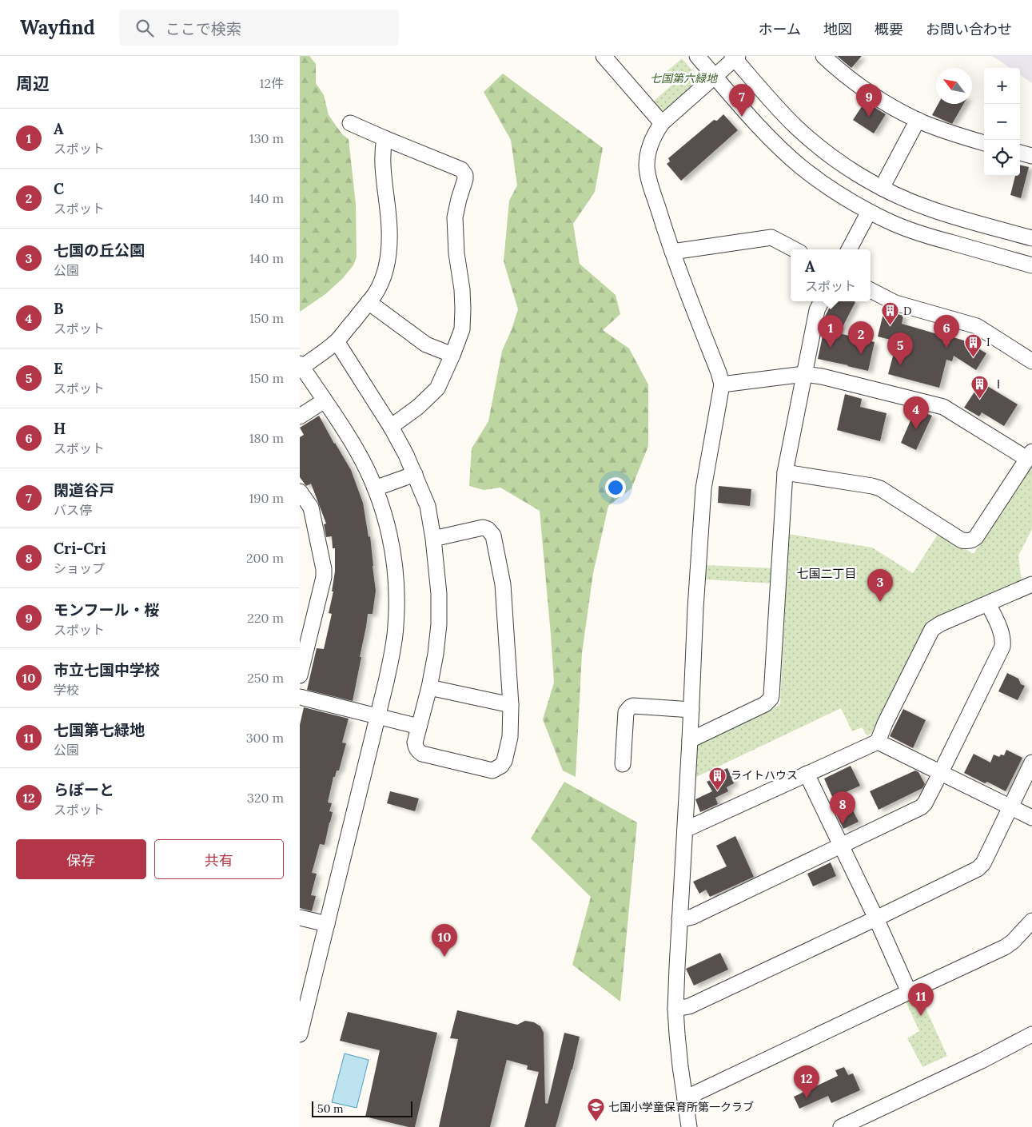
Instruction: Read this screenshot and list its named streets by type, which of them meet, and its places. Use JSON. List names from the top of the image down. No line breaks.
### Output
{"districts":["七国二丁目"],"parks":["七国第六緑地"],"places":{"building":["D","I","Ⅰ","ライトハウス"],"school or university":["七国小学童保育所第一クラブ"]},"scale_bar":"50 m","north":"top left","page":{"header":"Wayfind","search":"ここで検索","nav":["ホーム","地図","概要","お問い合わせ"],"heading":["周辺","12件"],"map_buttons":["+","−"],"pins":["7","9","1","6","2","5","4","3","8","10","11","12"],"list":[{"mark":"1","name":"A","note":"スポット","value":"130 m"},{"mark":"2","name":"C","note":"スポット","value":"140 m"},{"mark":"3","name":"七国の丘公園","note":"公園","value":"140 m"},{"mark":"4","name":"B","note":"スポット","value":"150 m"},{"mark":"5","name":"E","note":"スポット","value":"150 m"},{"mark":"6","name":"H","note":"スポット","value":"180 m"},{"mark":"7","name":"閑道谷戸","note":"バス停","value":"190 m"},{"mark":"8","name":"Cri-Cri","note":"ショップ","value":"200 m"},{"mark":"9","name":"モンフール・桜","note":"スポット","value":"220 m"},{"mark":"10","name":"市立七国中学校","note":"学校","value":"250 m"},{"mark":"11","name":"七国第七緑地","note":"公園","value":"300 m"},{"mark":"12","name":"らぽーと","note":"スポット","value":"320 m"}],"popup":["A","スポット"],"buttons":["保存","共有"],"scale":"50 m"}}
